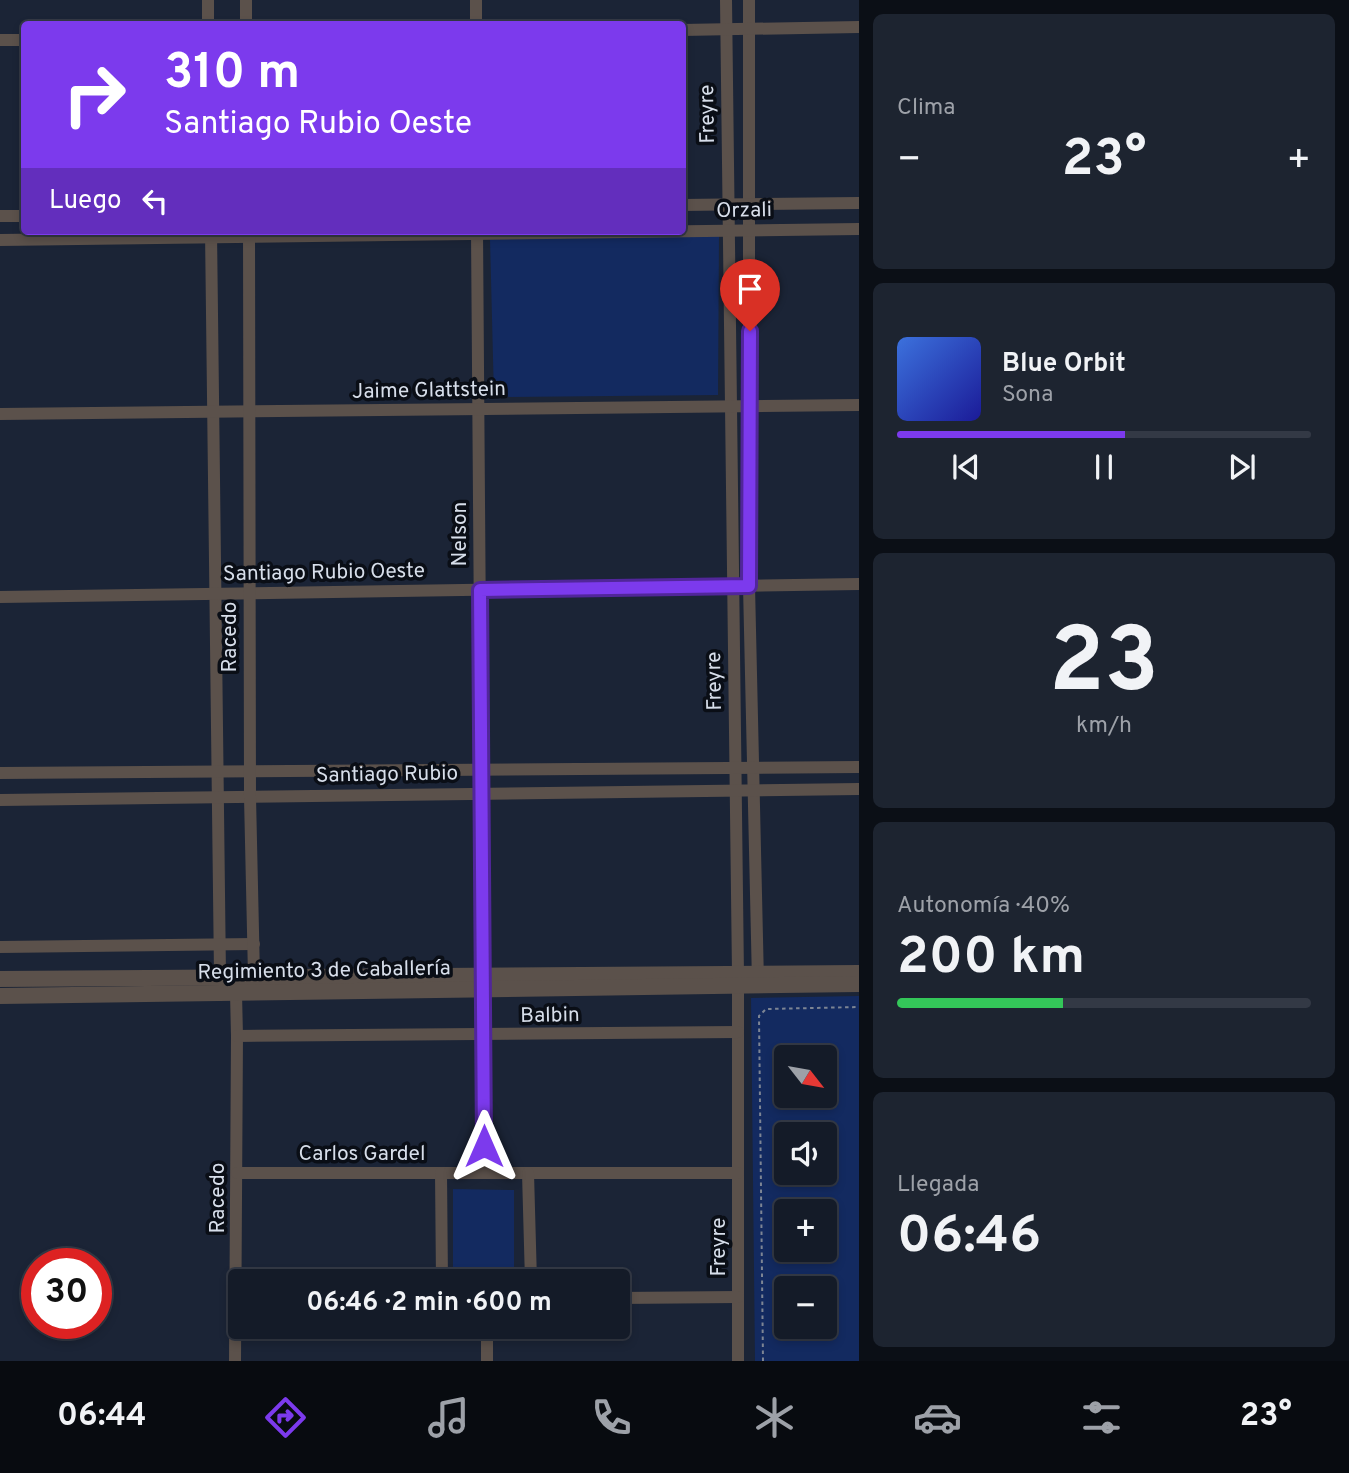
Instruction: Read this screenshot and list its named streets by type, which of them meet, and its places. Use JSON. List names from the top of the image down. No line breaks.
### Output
{"streets":{"street":["Freyre","Orzali","Jaime Glattstein","Nelson","Santiago Rubio Oeste","Racedo","Santiago Rubio","Regimiento 3 de Caballería","Balbin","Carlos Gardel"]},"crossings":[["Freyre","Orzali"],["Freyre","Jaime Glattstein"],["Freyre","Santiago Rubio Oeste"],["Freyre","Santiago Rubio"],["Freyre","Regimiento 3 de Caballería"],["Freyre","Balbin"],["Freyre","Carlos Gardel"],["Jaime Glattstein","Nelson"],["Jaime Glattstein","Racedo"],["Nelson","Santiago Rubio Oeste"],["Nelson","Santiago Rubio"],["Nelson","Regimiento 3 de Caballería"],["Nelson","Balbin"],["Nelson","Carlos Gardel"],["Santiago Rubio Oeste","Racedo"],["Racedo","Santiago Rubio"],["Racedo","Regimiento 3 de Caballería"],["Racedo","Balbin"],["Racedo","Carlos Gardel"]],"north":"bottom right","page":{"tile":["Clima",["23","km/h"],["Autonomía · 40%","200 km"],["Llegada","06:46"]],"turn":["310 m","Santiago Rubio Oeste"],"heat":["−","23°","+"],"then":"Luego","song":["Blue Orbit","Sona"],"map_buttons":["+","−"],"limit":"30","trip":"06:46 · 2 min · 600 m","tabs":["06:44","23°"]}}
